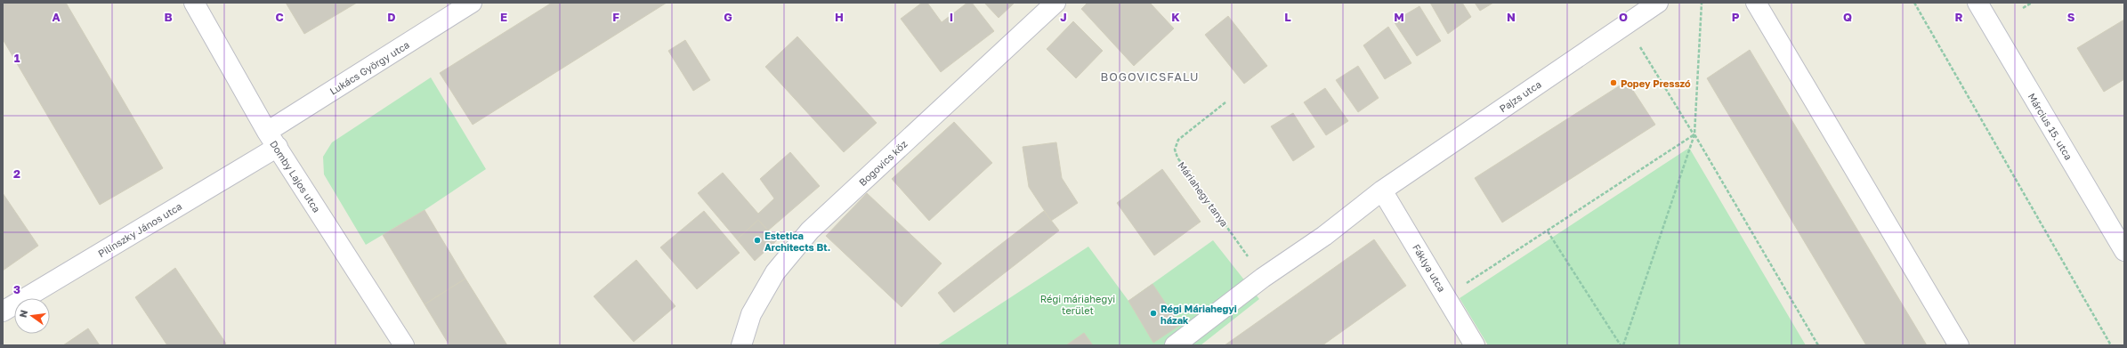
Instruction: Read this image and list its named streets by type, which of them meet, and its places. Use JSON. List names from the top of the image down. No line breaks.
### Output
{"streets":{"street":["Lukács György utca","Pajzs utca","Március 15. utca","Bogovics köz","Domby Lajos utca","Pilinszky János utca","Fáklya utca"],"path":["Máriahegy tanya"]},"crossings":[["Lukács György utca","Domby Lajos utca"],["Lukács György utca","Pilinszky János utca"],["Pajzs utca","Fáklya utca"],["Domby Lajos utca","Pilinszky János utca"]],"districts":["BOGOVICSFALU"],"parks":["Régi máriahegyi terület"],"places":["Popey Presszó","Estetica Architects Bt.","Régi Máriahegyi házak"],"north":"left","grid":{"columns":["A","B","C","D","E","F","G","H","I","J","K","L","M","N","O","P","Q","R","S"],"rows":["1","2","3"]}}
